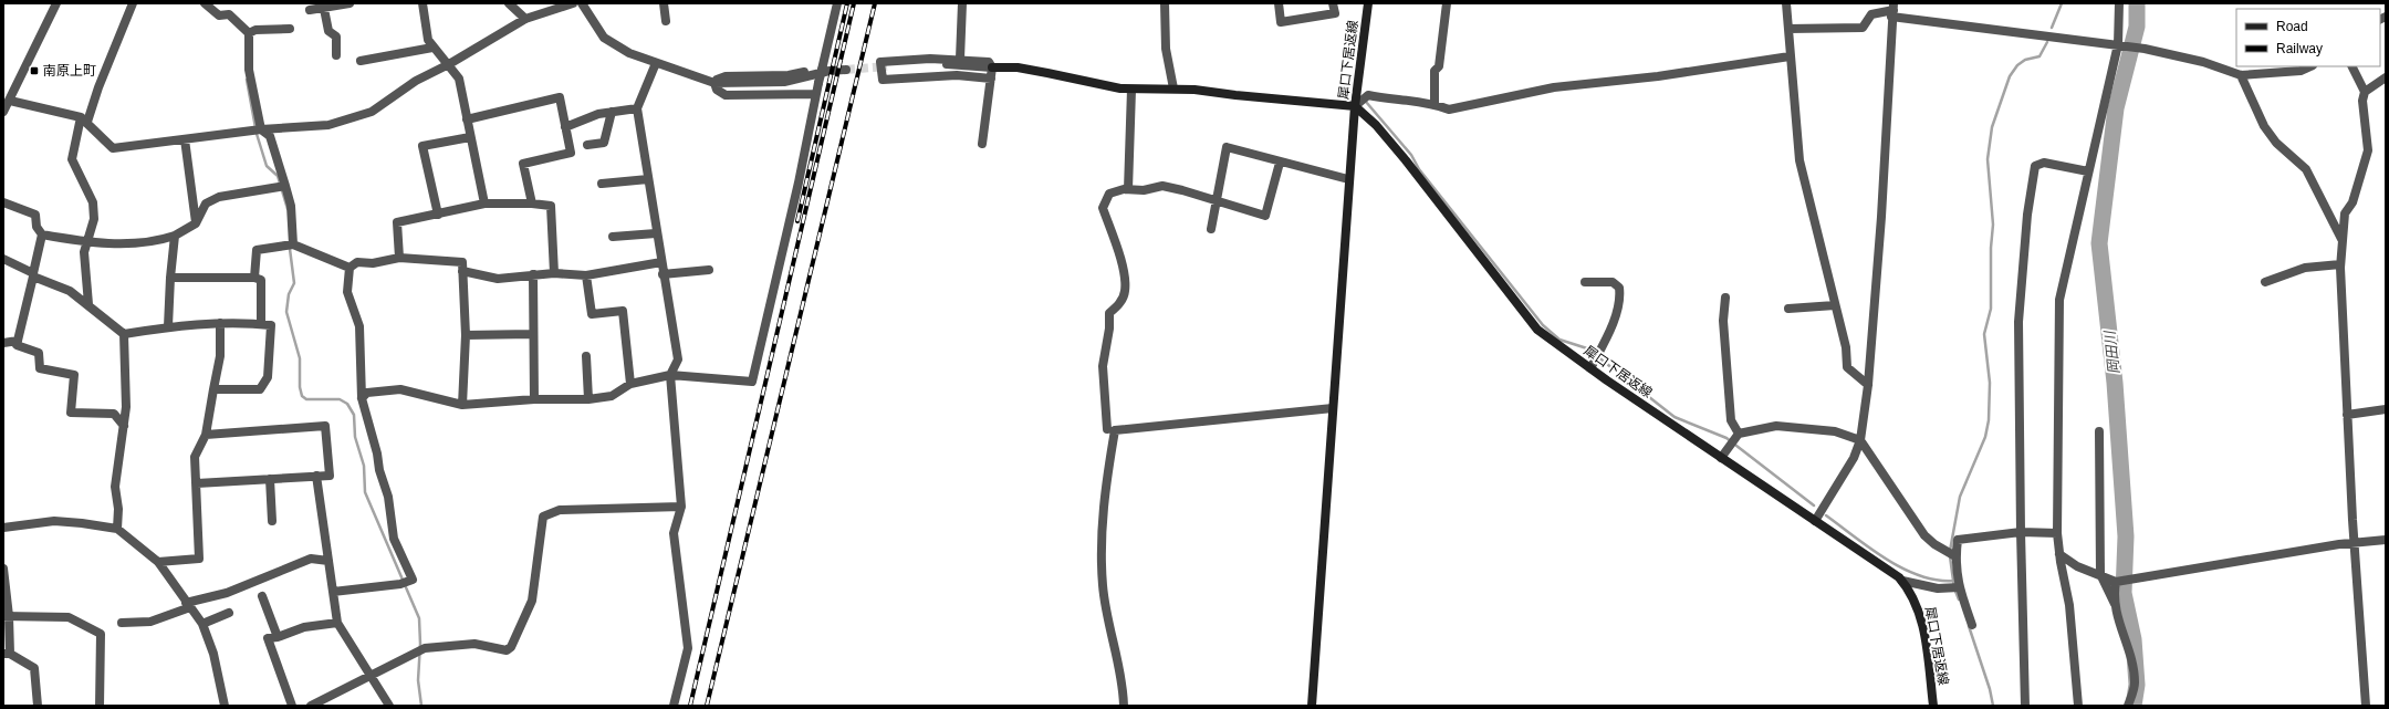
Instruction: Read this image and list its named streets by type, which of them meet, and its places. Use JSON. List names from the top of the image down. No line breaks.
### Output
{"streets":{"main road":["犀口下居返線"]},"water":["岡田川"],"places":{"transit":["南原上町"]},"legend":["Road","Railway"]}
